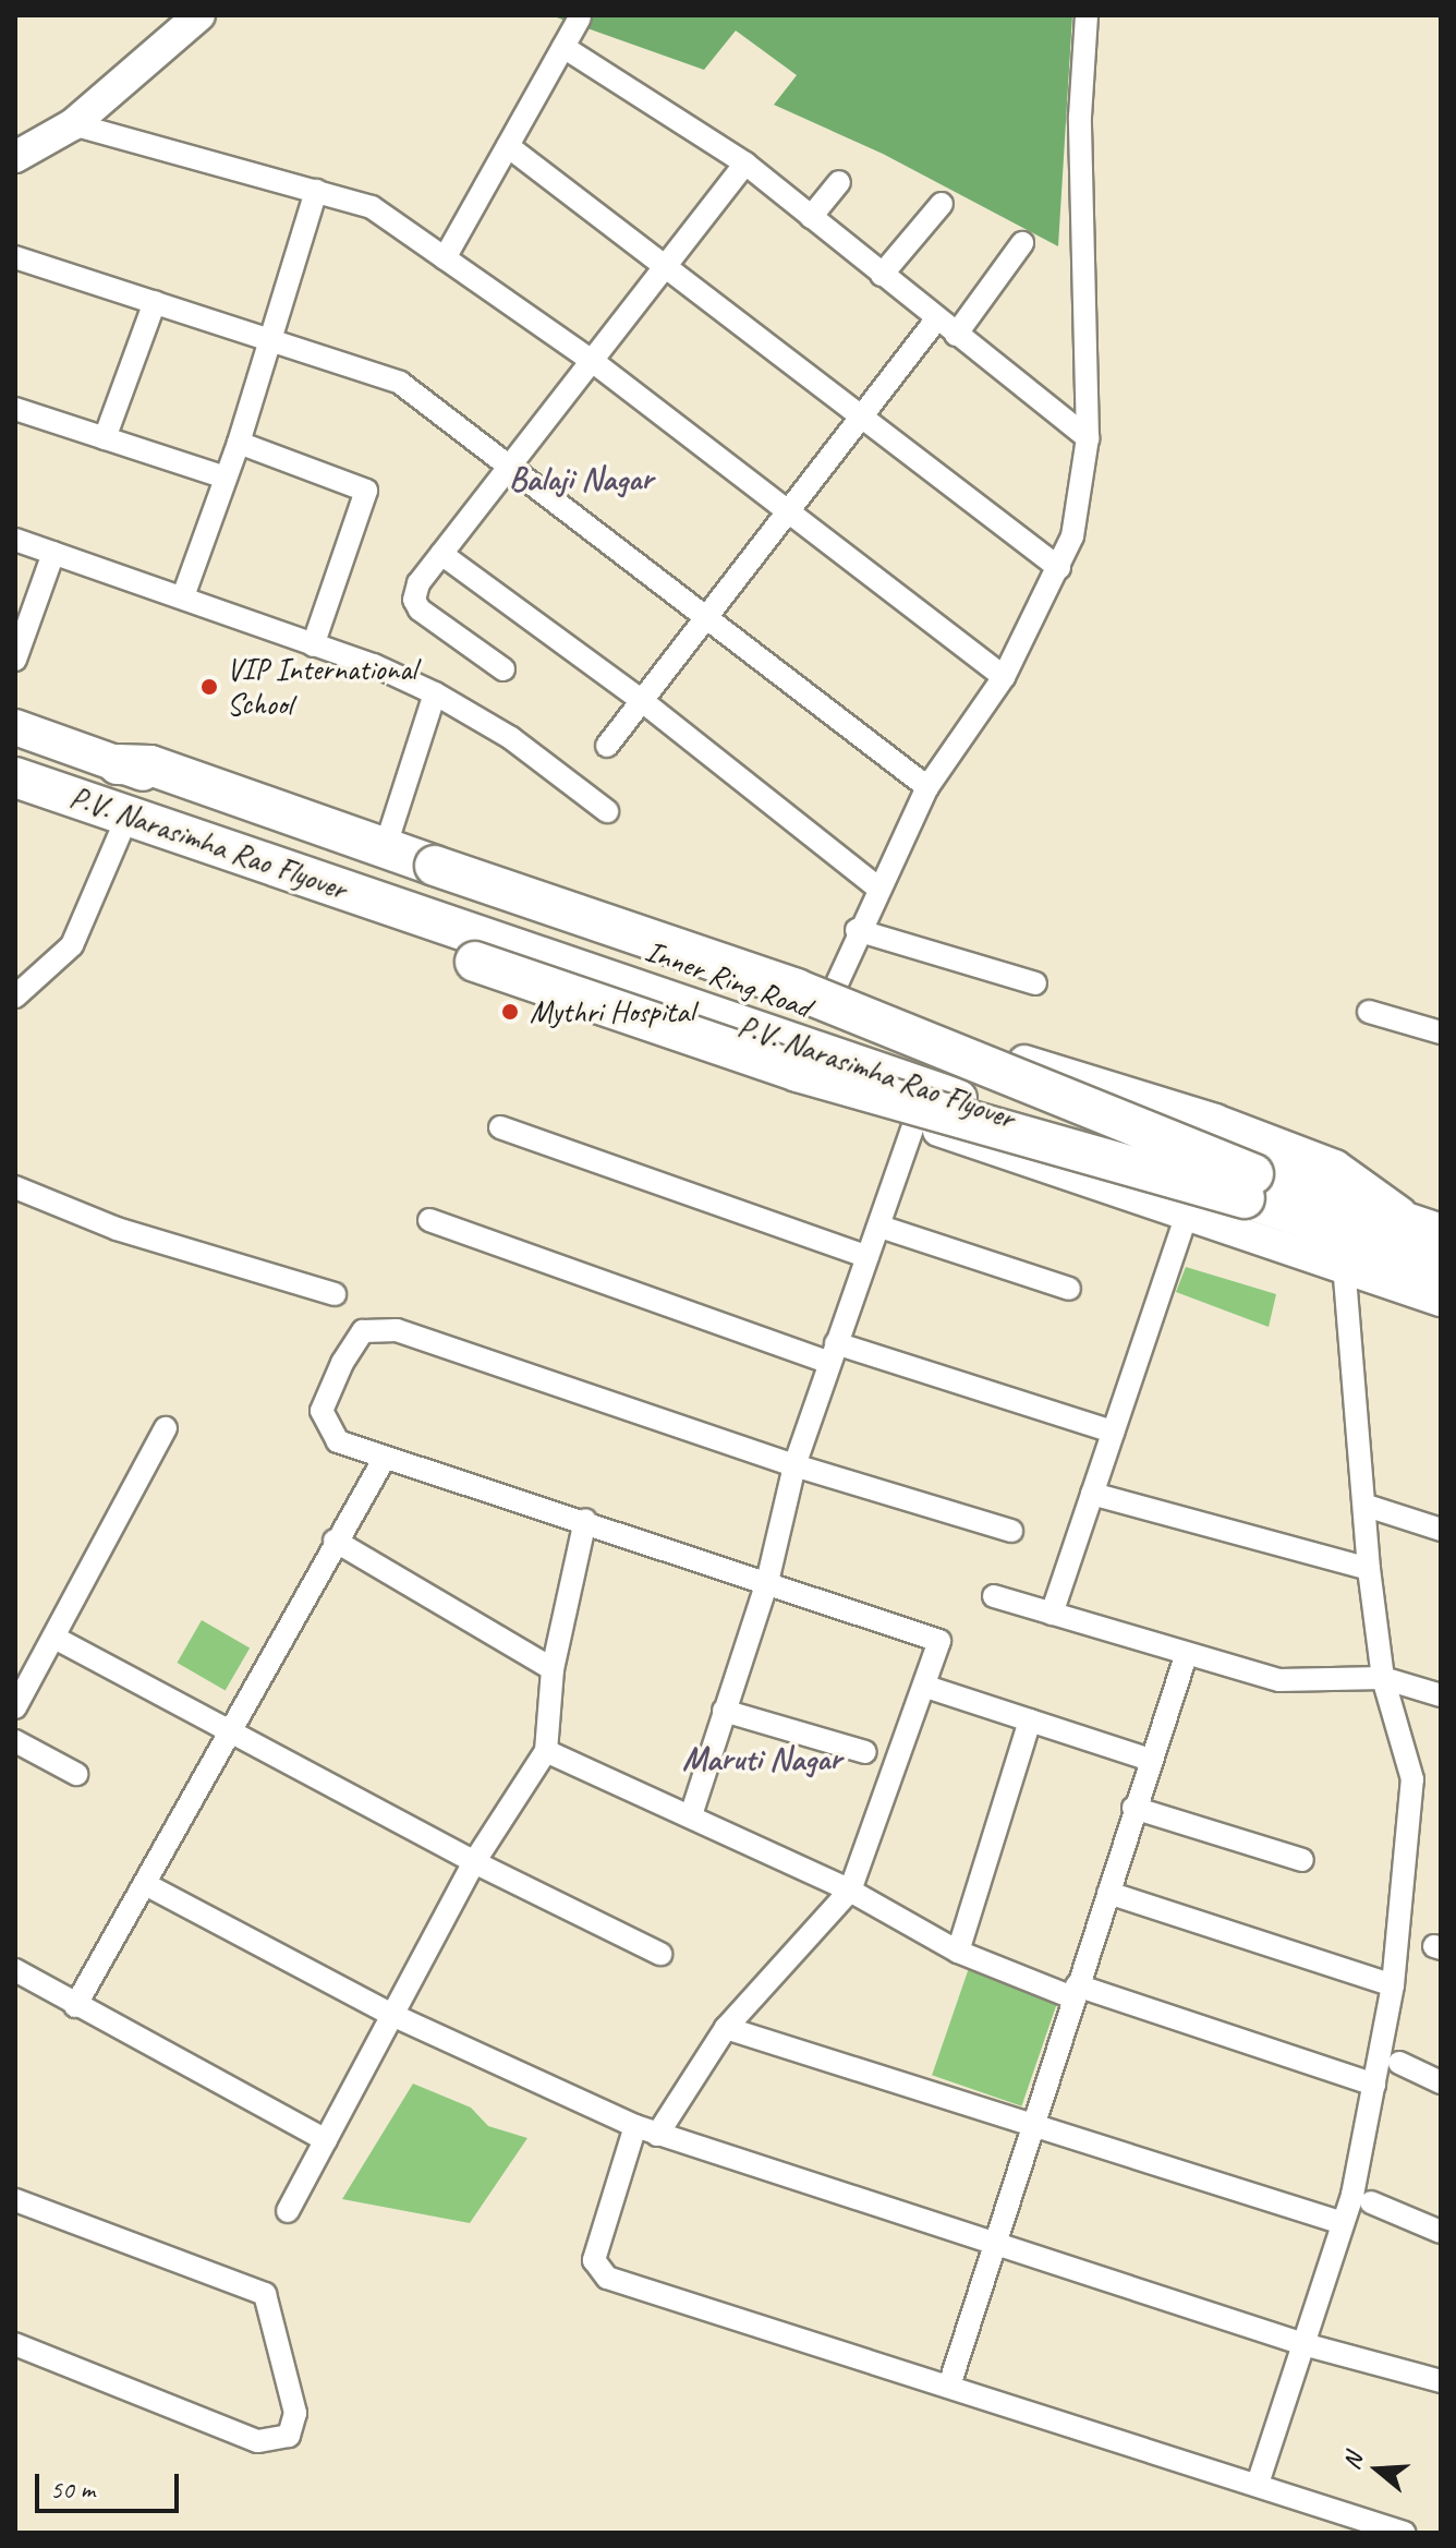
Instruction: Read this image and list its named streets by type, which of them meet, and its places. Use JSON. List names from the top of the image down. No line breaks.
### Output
{"streets":{"highway":["P.V. Narasimha Rao Flyover"],"main road":["Inner Ring Road"]},"crossings":[["P.V. Narasimha Rao Flyover","Inner Ring Road"]],"districts":["Balaji Nagar","Maruti Nagar"],"places":["VIP International School","Mythri Hospital"],"scale_bar":"50 m","north":"left"}
